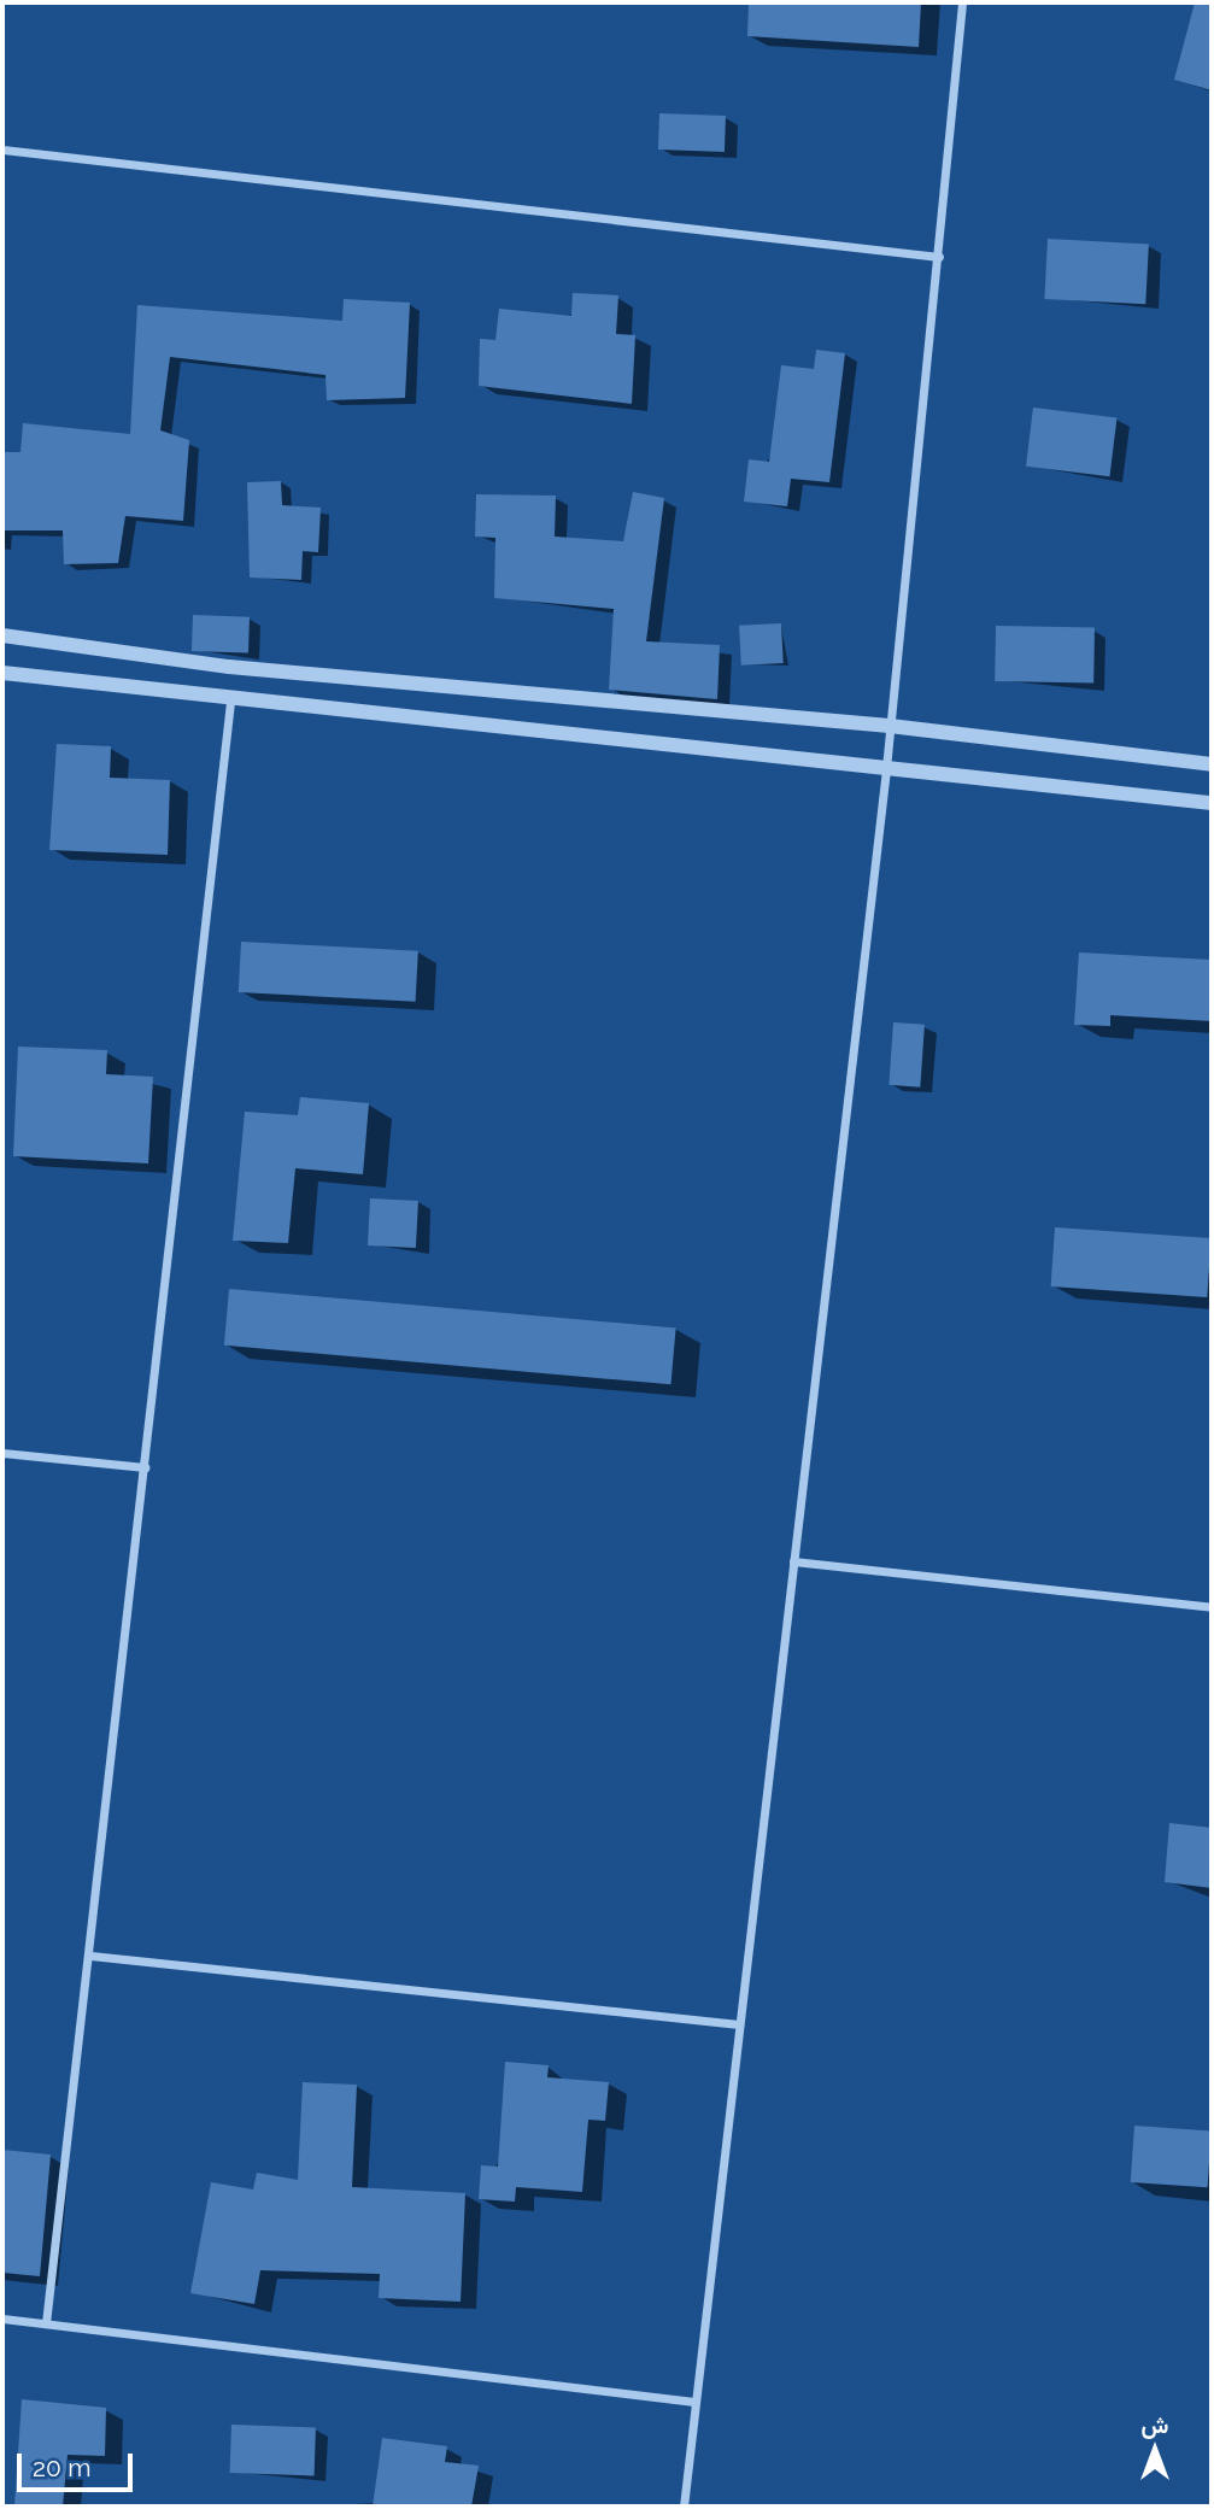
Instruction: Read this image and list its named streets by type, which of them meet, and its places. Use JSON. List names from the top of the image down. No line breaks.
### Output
{"scale_bar":"20 m","north":"top"}
